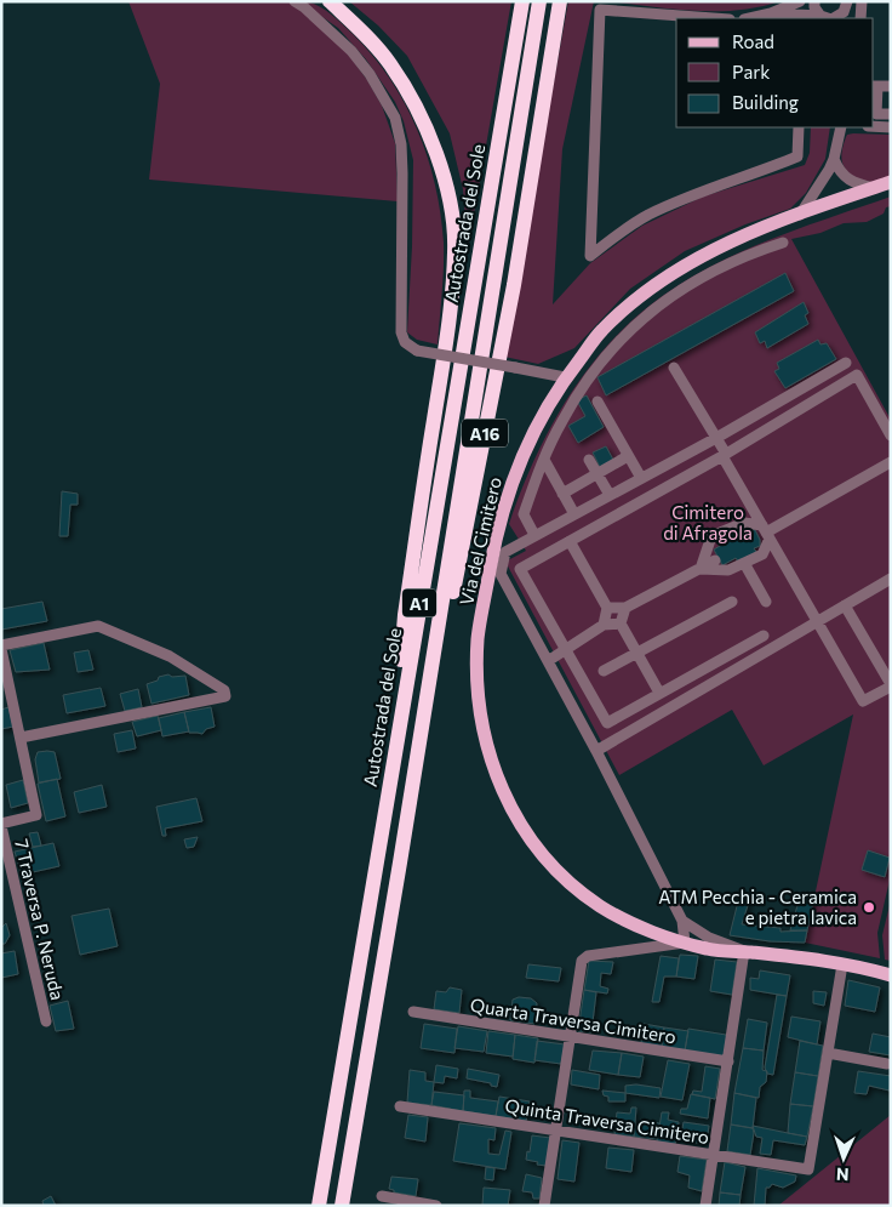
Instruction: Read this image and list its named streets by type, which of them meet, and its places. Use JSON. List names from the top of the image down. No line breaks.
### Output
{"streets":{"highway":["Autostrada del Sole","A16","A1"],"main road":["Via del Cimitero"],"street":["7 Traversa P. Neruda","Quarta Traversa Cimitero","Quinta Traversa Cimitero"]},"crossings":[["Autostrada del Sole","A16"]],"parks":["Cimitero di Afragola"],"places":["ATM Pecchia - Ceramica e pietra lavica"],"legend":["Road","Park","Building"],"north":"bottom"}
